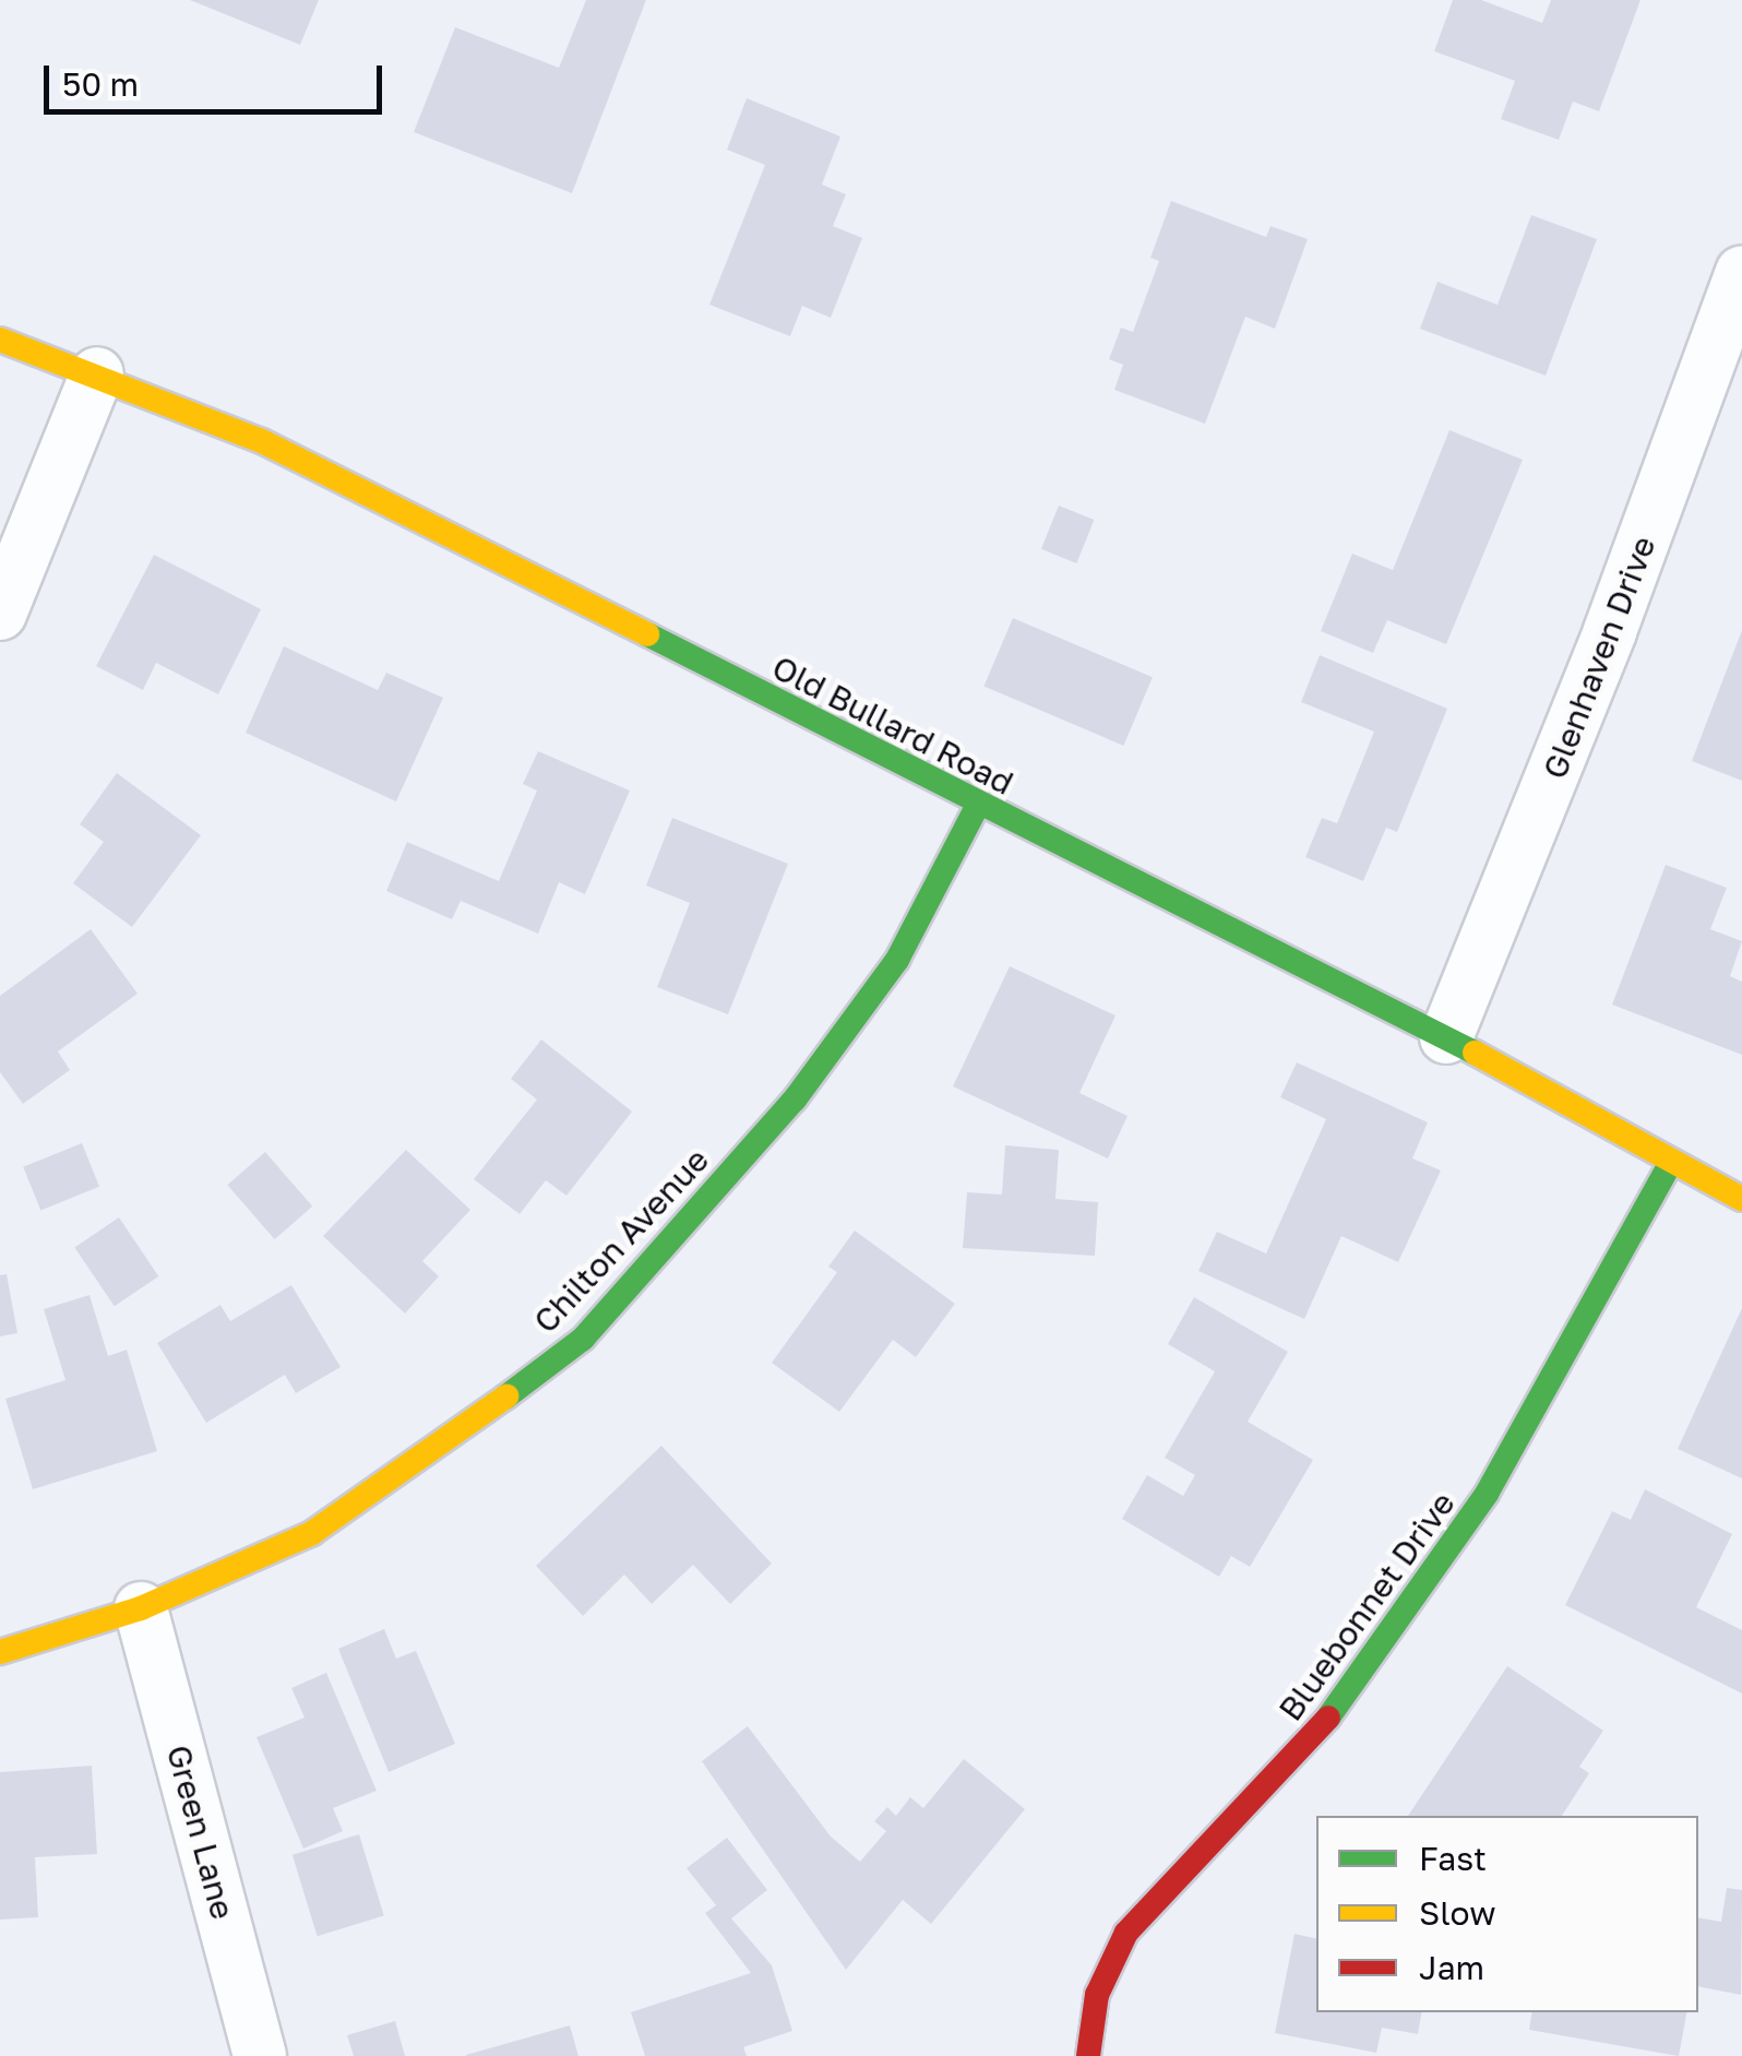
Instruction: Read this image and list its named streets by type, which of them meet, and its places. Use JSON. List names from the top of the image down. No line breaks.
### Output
{"streets":{"street":["Glenhaven Drive","Old Bullard Road","Chilton Avenue","Bluebonnet Drive","Green Lane"]},"crossings":[["Glenhaven Drive","Old Bullard Road"],["Old Bullard Road","Chilton Avenue"],["Old Bullard Road","Bluebonnet Drive"],["Chilton Avenue","Green Lane"]],"legend":["Fast","Slow","Jam"],"scale_bar":"50 m"}
